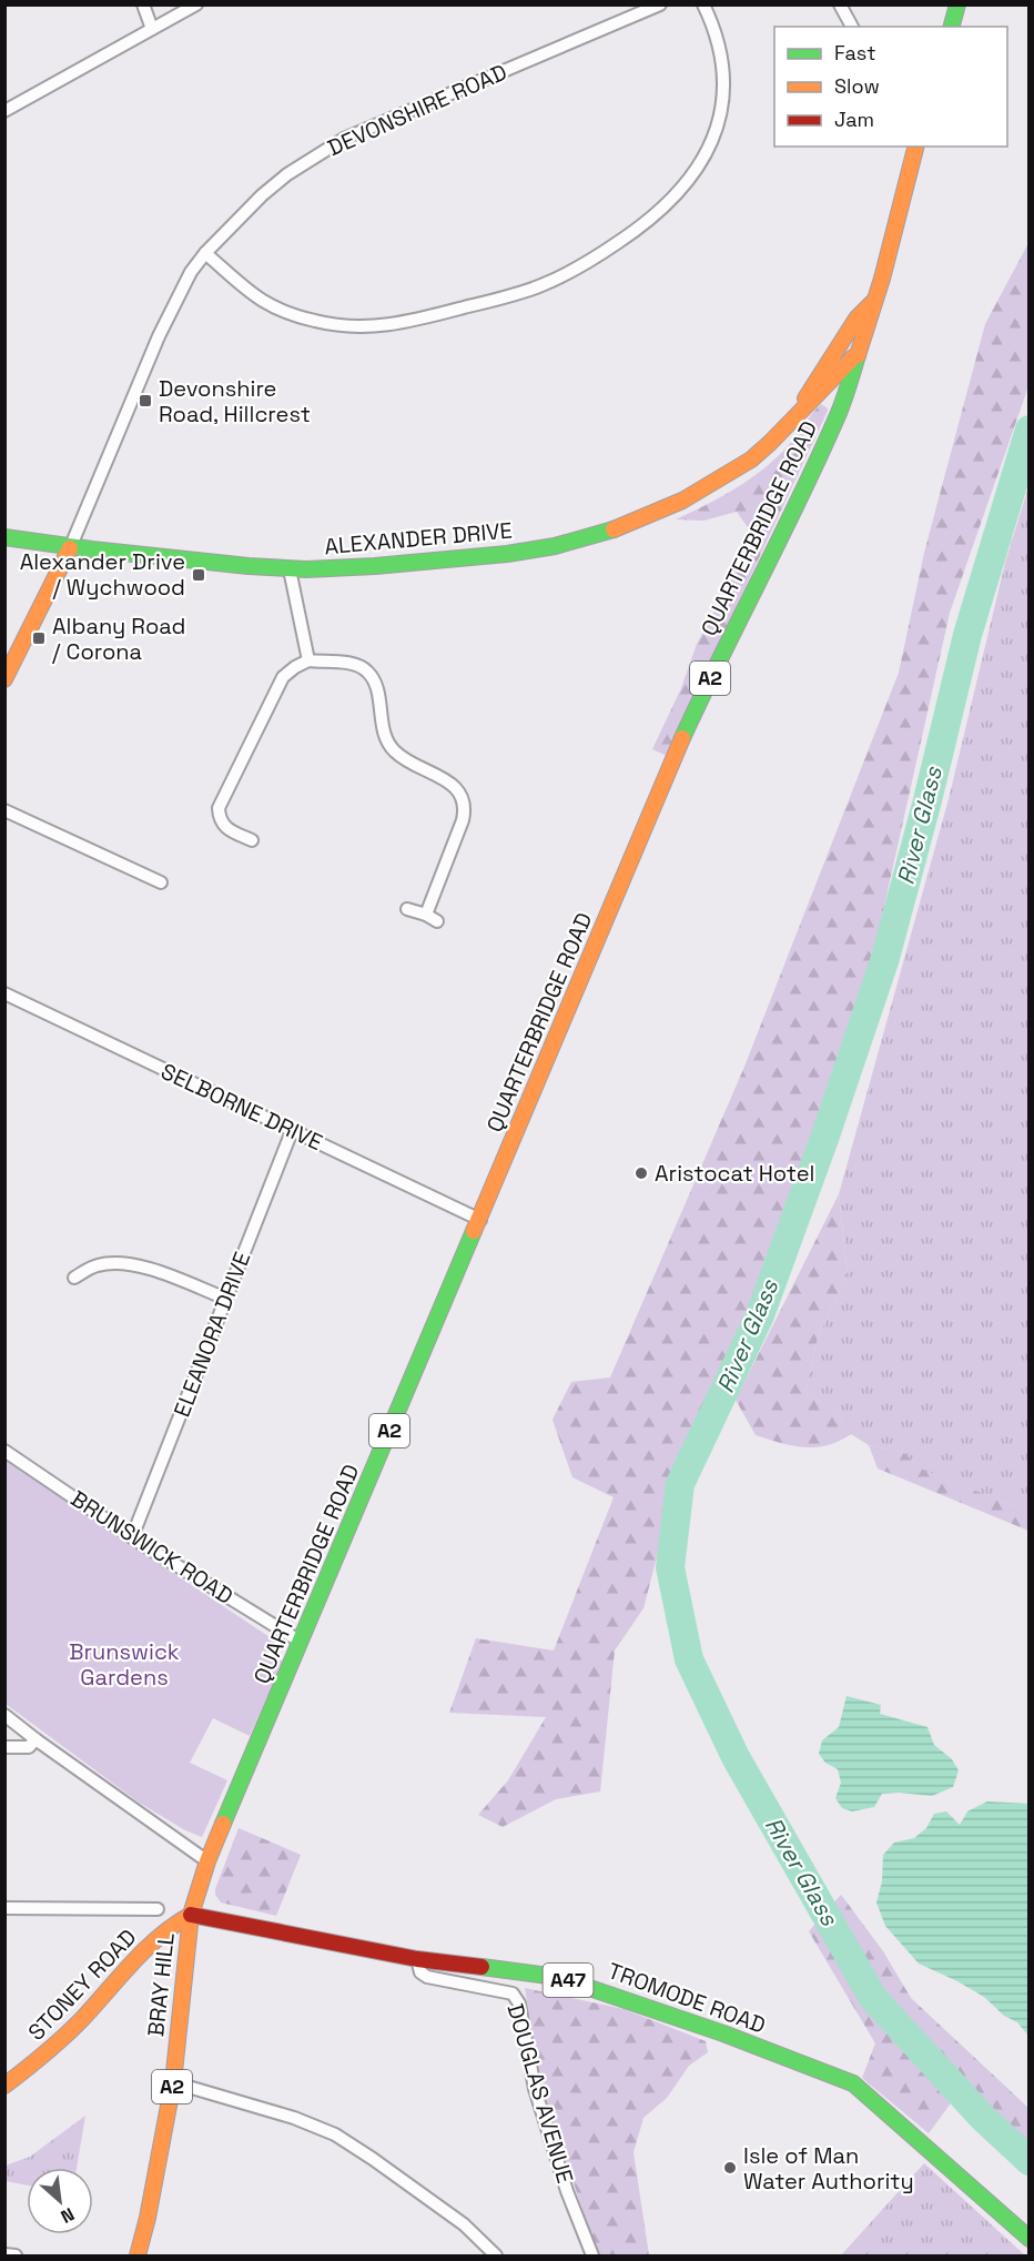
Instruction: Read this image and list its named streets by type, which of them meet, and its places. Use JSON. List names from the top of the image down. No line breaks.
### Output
{"streets":{"main road":["QUARTERBRIDGE ROAD","ALEXANDER DRIVE","A2","A47","STONEY ROAD","BRAY HILL","TROMODE ROAD"],"street":["DEVONSHIRE ROAD","SELBORNE DRIVE","ELEANORA DRIVE","BRUNSWICK ROAD","DOUGLAS AVENUE"]},"crossings":[["DEVONSHIRE ROAD","ALEXANDER DRIVE"],["QUARTERBRIDGE ROAD","ALEXANDER DRIVE"],["QUARTERBRIDGE ROAD","SELBORNE DRIVE"],["QUARTERBRIDGE ROAD","BRUNSWICK ROAD"],["QUARTERBRIDGE ROAD","STONEY ROAD"],["QUARTERBRIDGE ROAD","BRAY HILL"],["QUARTERBRIDGE ROAD","TROMODE ROAD"],["SELBORNE DRIVE","ELEANORA DRIVE"],["ELEANORA DRIVE","BRUNSWICK ROAD"],["STONEY ROAD","BRAY HILL"],["STONEY ROAD","TROMODE ROAD"],["BRAY HILL","TROMODE ROAD"],["TROMODE ROAD","DOUGLAS AVENUE"]],"water":["River Glass"],"parks":["Brunswick Gardens"],"places":{"transit":["Devonshire Road, Hillcrest","Alexander Drive / Wychwood","Albany Road / Corona"],"other":["Aristocat Hotel","Isle of Man Water Authority"]},"legend":["Fast","Slow","Jam"],"north":"bottom right"}
